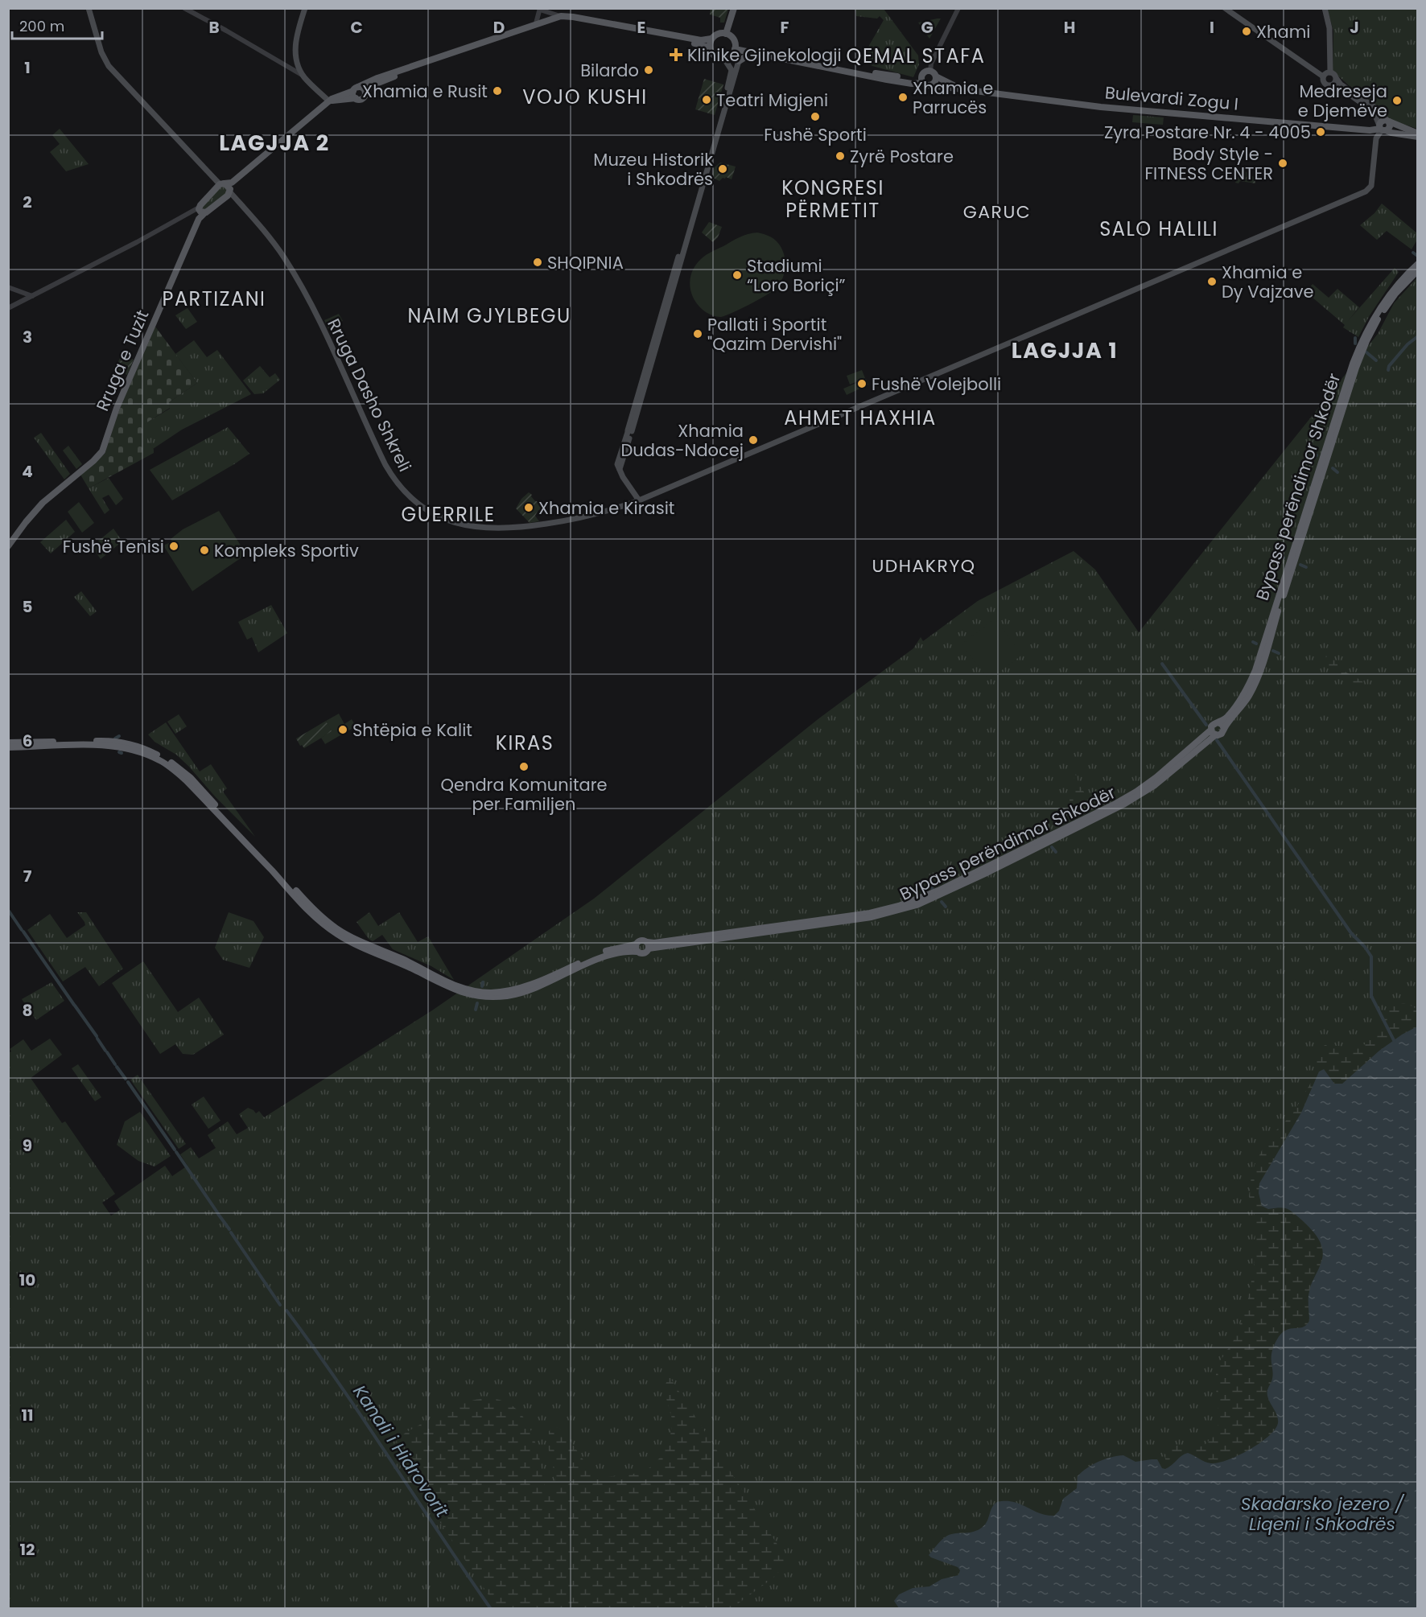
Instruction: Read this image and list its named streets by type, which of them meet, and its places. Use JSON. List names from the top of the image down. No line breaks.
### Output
{"streets":{"highway":["Bypass perëndimor Shkodër"],"main road":["Bulevardi Zogu I","Rruga e Tuzit","Rruga Dasho Shkreli"]},"crossings":[["Bulevardi Zogu I","Rruga Dasho Shkreli"]],"districts":["QEMAL STAFA","VOJO KUSHI","LAGJJA 2","KONGRESI PËRMETIT","GARUC","SALO HALILI","PARTIZANI","NAIM GJYLBEGU","LAGJJA 1","AHMET HAXHIA","GUERRILE","UDHAKRYQ","KIRAS"],"water":["Kanali i Hidrovorit","Skadarsko jezero / Liqeni i Shkodrës"],"places":{"other":["Xhami","Bilardo","Xhamia e Rusit","Xhamia e Parrucës","Teatri Migjeni","Medreseja e Djemëve","Fushë Sporti","Zyra Postare Nr. 4 - 4005","Zyrë Postare","Body Style - FITNESS CENTER","Muzeu Historik i Shkodrës","SHQIPNIA","Stadiumi “Loro Boriçi”","Xhamia e Dy Vajzave","Pallati i Sportit \"Qazim Dervishi\"","Fushë Volejbolli","Xhamia Dudas-Ndocej","Xhamia e Kirasit","Fushë Tenisi","Kompleks Sportiv","Shtëpia e Kalit","Qendra Komunitare per Familjen"],"health":["Klinike Gjinekologji"]},"scale_bar":"200 m","grid":{"columns":["B","C","D","E","F","G","H","I","J"],"rows":["1","2","3","4","5","6","7","8","9","10","11","12"]}}
